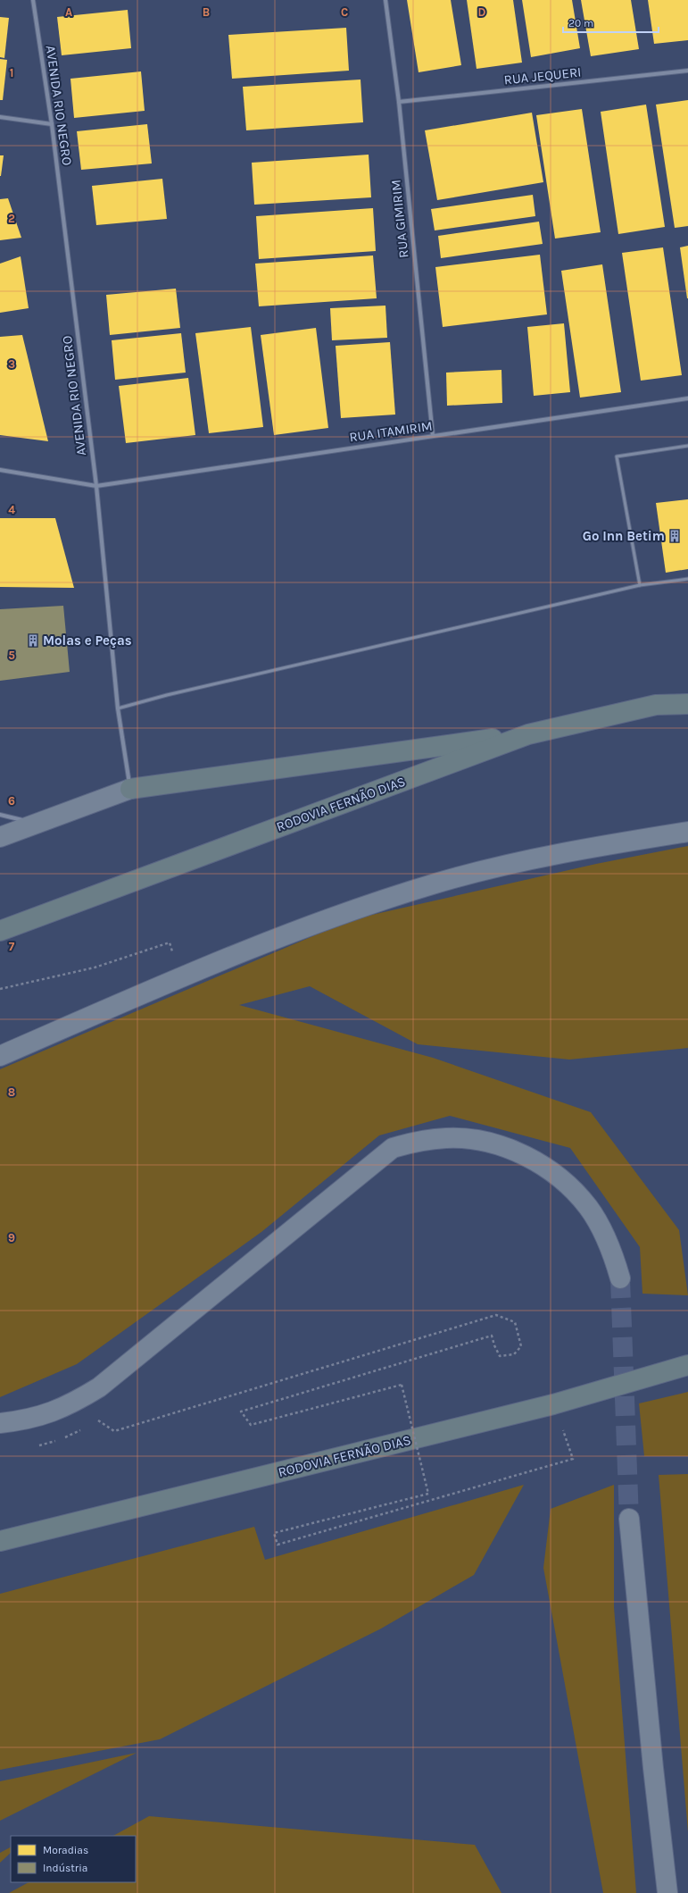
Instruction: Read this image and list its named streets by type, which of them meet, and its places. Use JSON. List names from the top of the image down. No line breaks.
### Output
{"streets":{"highway":["RODOVIA FERNÃO DIAS"],"street":["RUA JEQUERI","AVENIDA RIO NEGRO","RUA GIMIRIM","RUA ITAMIRIM"]},"crossings":[["RUA JEQUERI","RUA GIMIRIM"],["AVENIDA RIO NEGRO","RUA ITAMIRIM"],["RUA GIMIRIM","RUA ITAMIRIM"]],"places":{"building":["Go Inn Betim","Molas e Peças"]},"legend":["Moradias","Indústria"],"scale_bar":"20 m","grid":{"columns":["A","B","C","D"],"rows":["1","2","3","4","5","6","7","8","9"]}}
